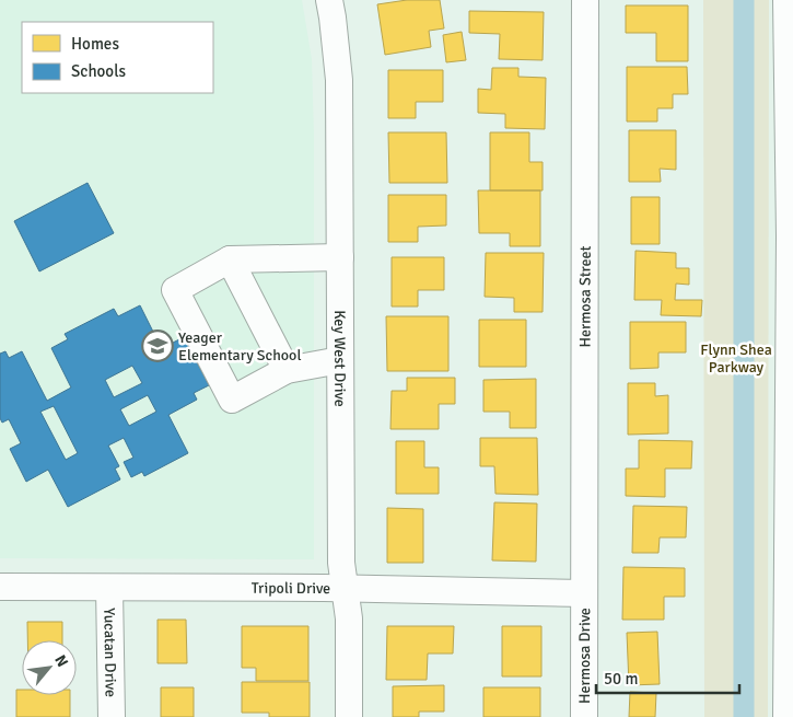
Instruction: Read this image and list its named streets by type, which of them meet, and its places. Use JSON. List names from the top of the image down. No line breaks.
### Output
{"streets":{"street":["Hermosa Street","Key West Drive","Tripoli Drive","Yucatan Drive","Hermosa Drive"]},"crossings":[["Hermosa Street","Tripoli Drive"],["Hermosa Street","Hermosa Drive"],["Key West Drive","Tripoli Drive"],["Tripoli Drive","Yucatan Drive"],["Tripoli Drive","Hermosa Drive"]],"parks":["Flynn Shea Parkway"],"places":{"school or university":["Yeager Elementary School"]},"legend":["Homes","Schools"],"scale_bar":"50 m","north":"top right"}
